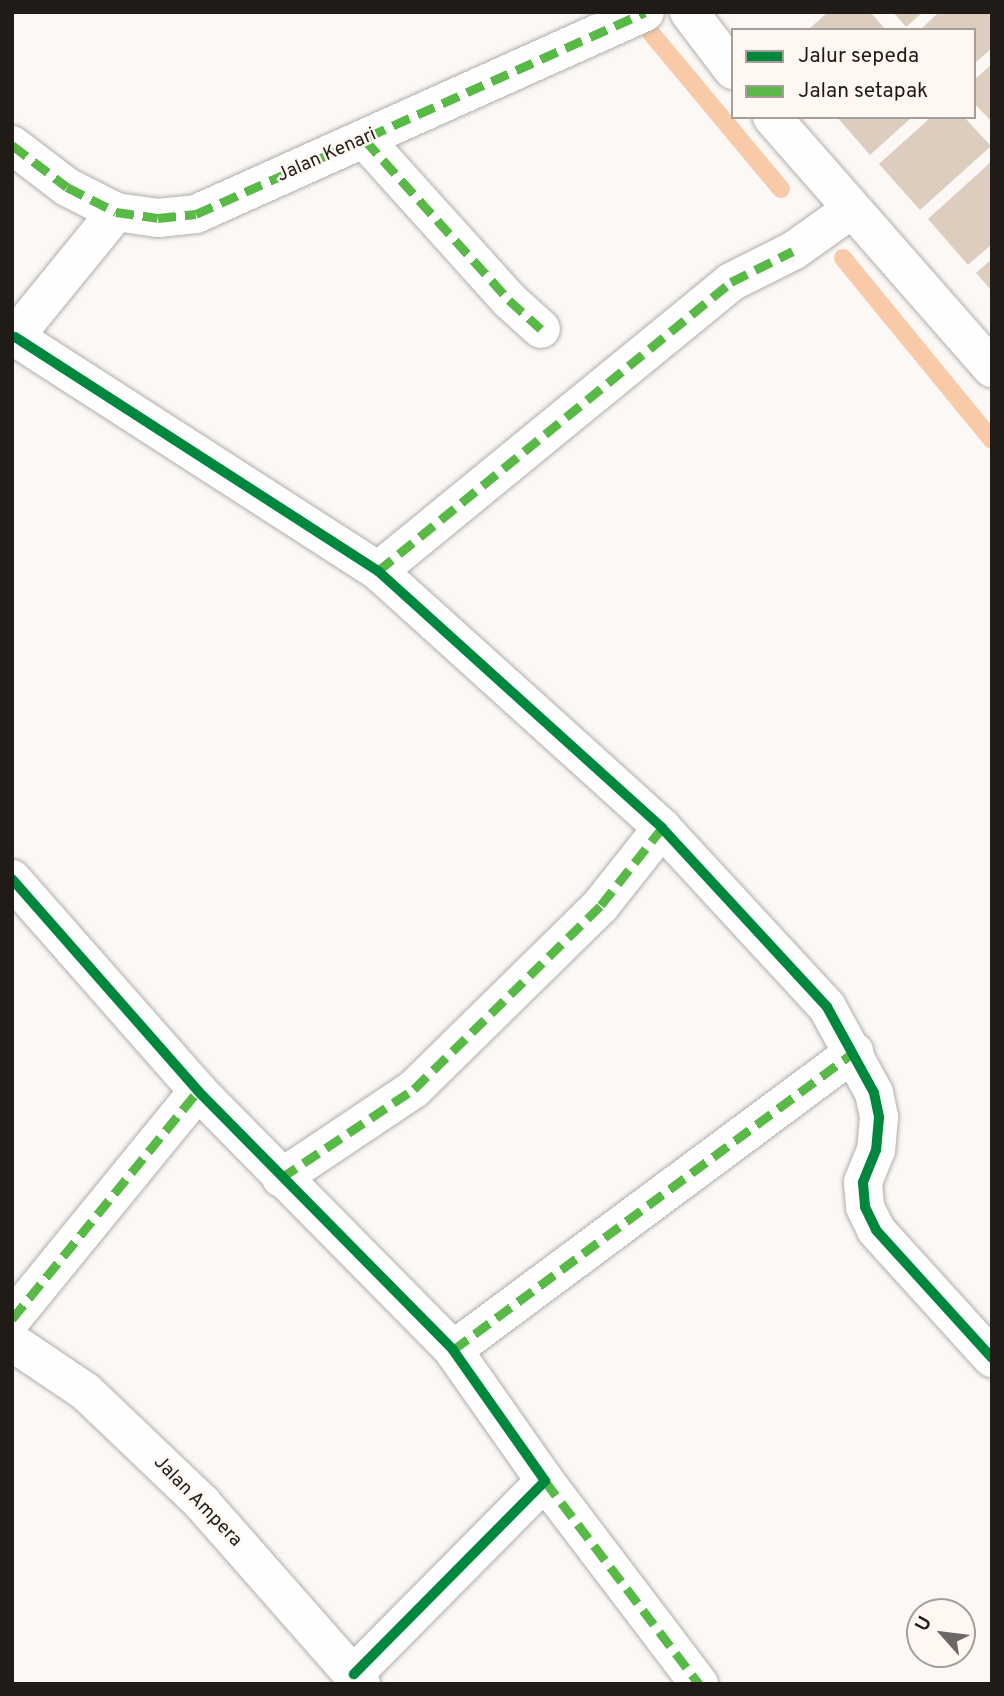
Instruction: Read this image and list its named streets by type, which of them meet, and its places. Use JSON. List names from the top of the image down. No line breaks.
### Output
{"streets":{"street":["Jalan Kenari","Jalan Ampera"]},"legend":["Jalur sepeda","Jalan setapak"],"north":"top left"}
